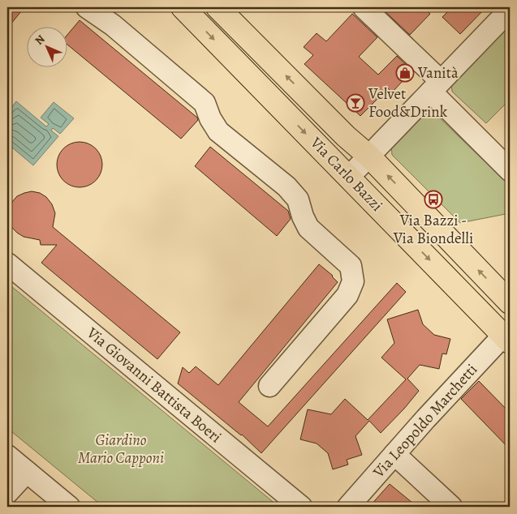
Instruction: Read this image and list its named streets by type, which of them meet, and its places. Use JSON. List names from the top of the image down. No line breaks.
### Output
{"streets":{"main road":["Via Carlo Bazzi"],"street":["Via Giovanni Battista Boeri","Via Leopoldo Marchetti"]},"crossings":[["Via Carlo Bazzi","Via Leopoldo Marchetti"]],"parks":["Giardino Mario Capponi"],"places":{"shop":["Vanità"],"bar":["Velvet Food&Drink"],"bus stop":["Via Bazzi - Via Biondelli"]},"north":"top left"}
